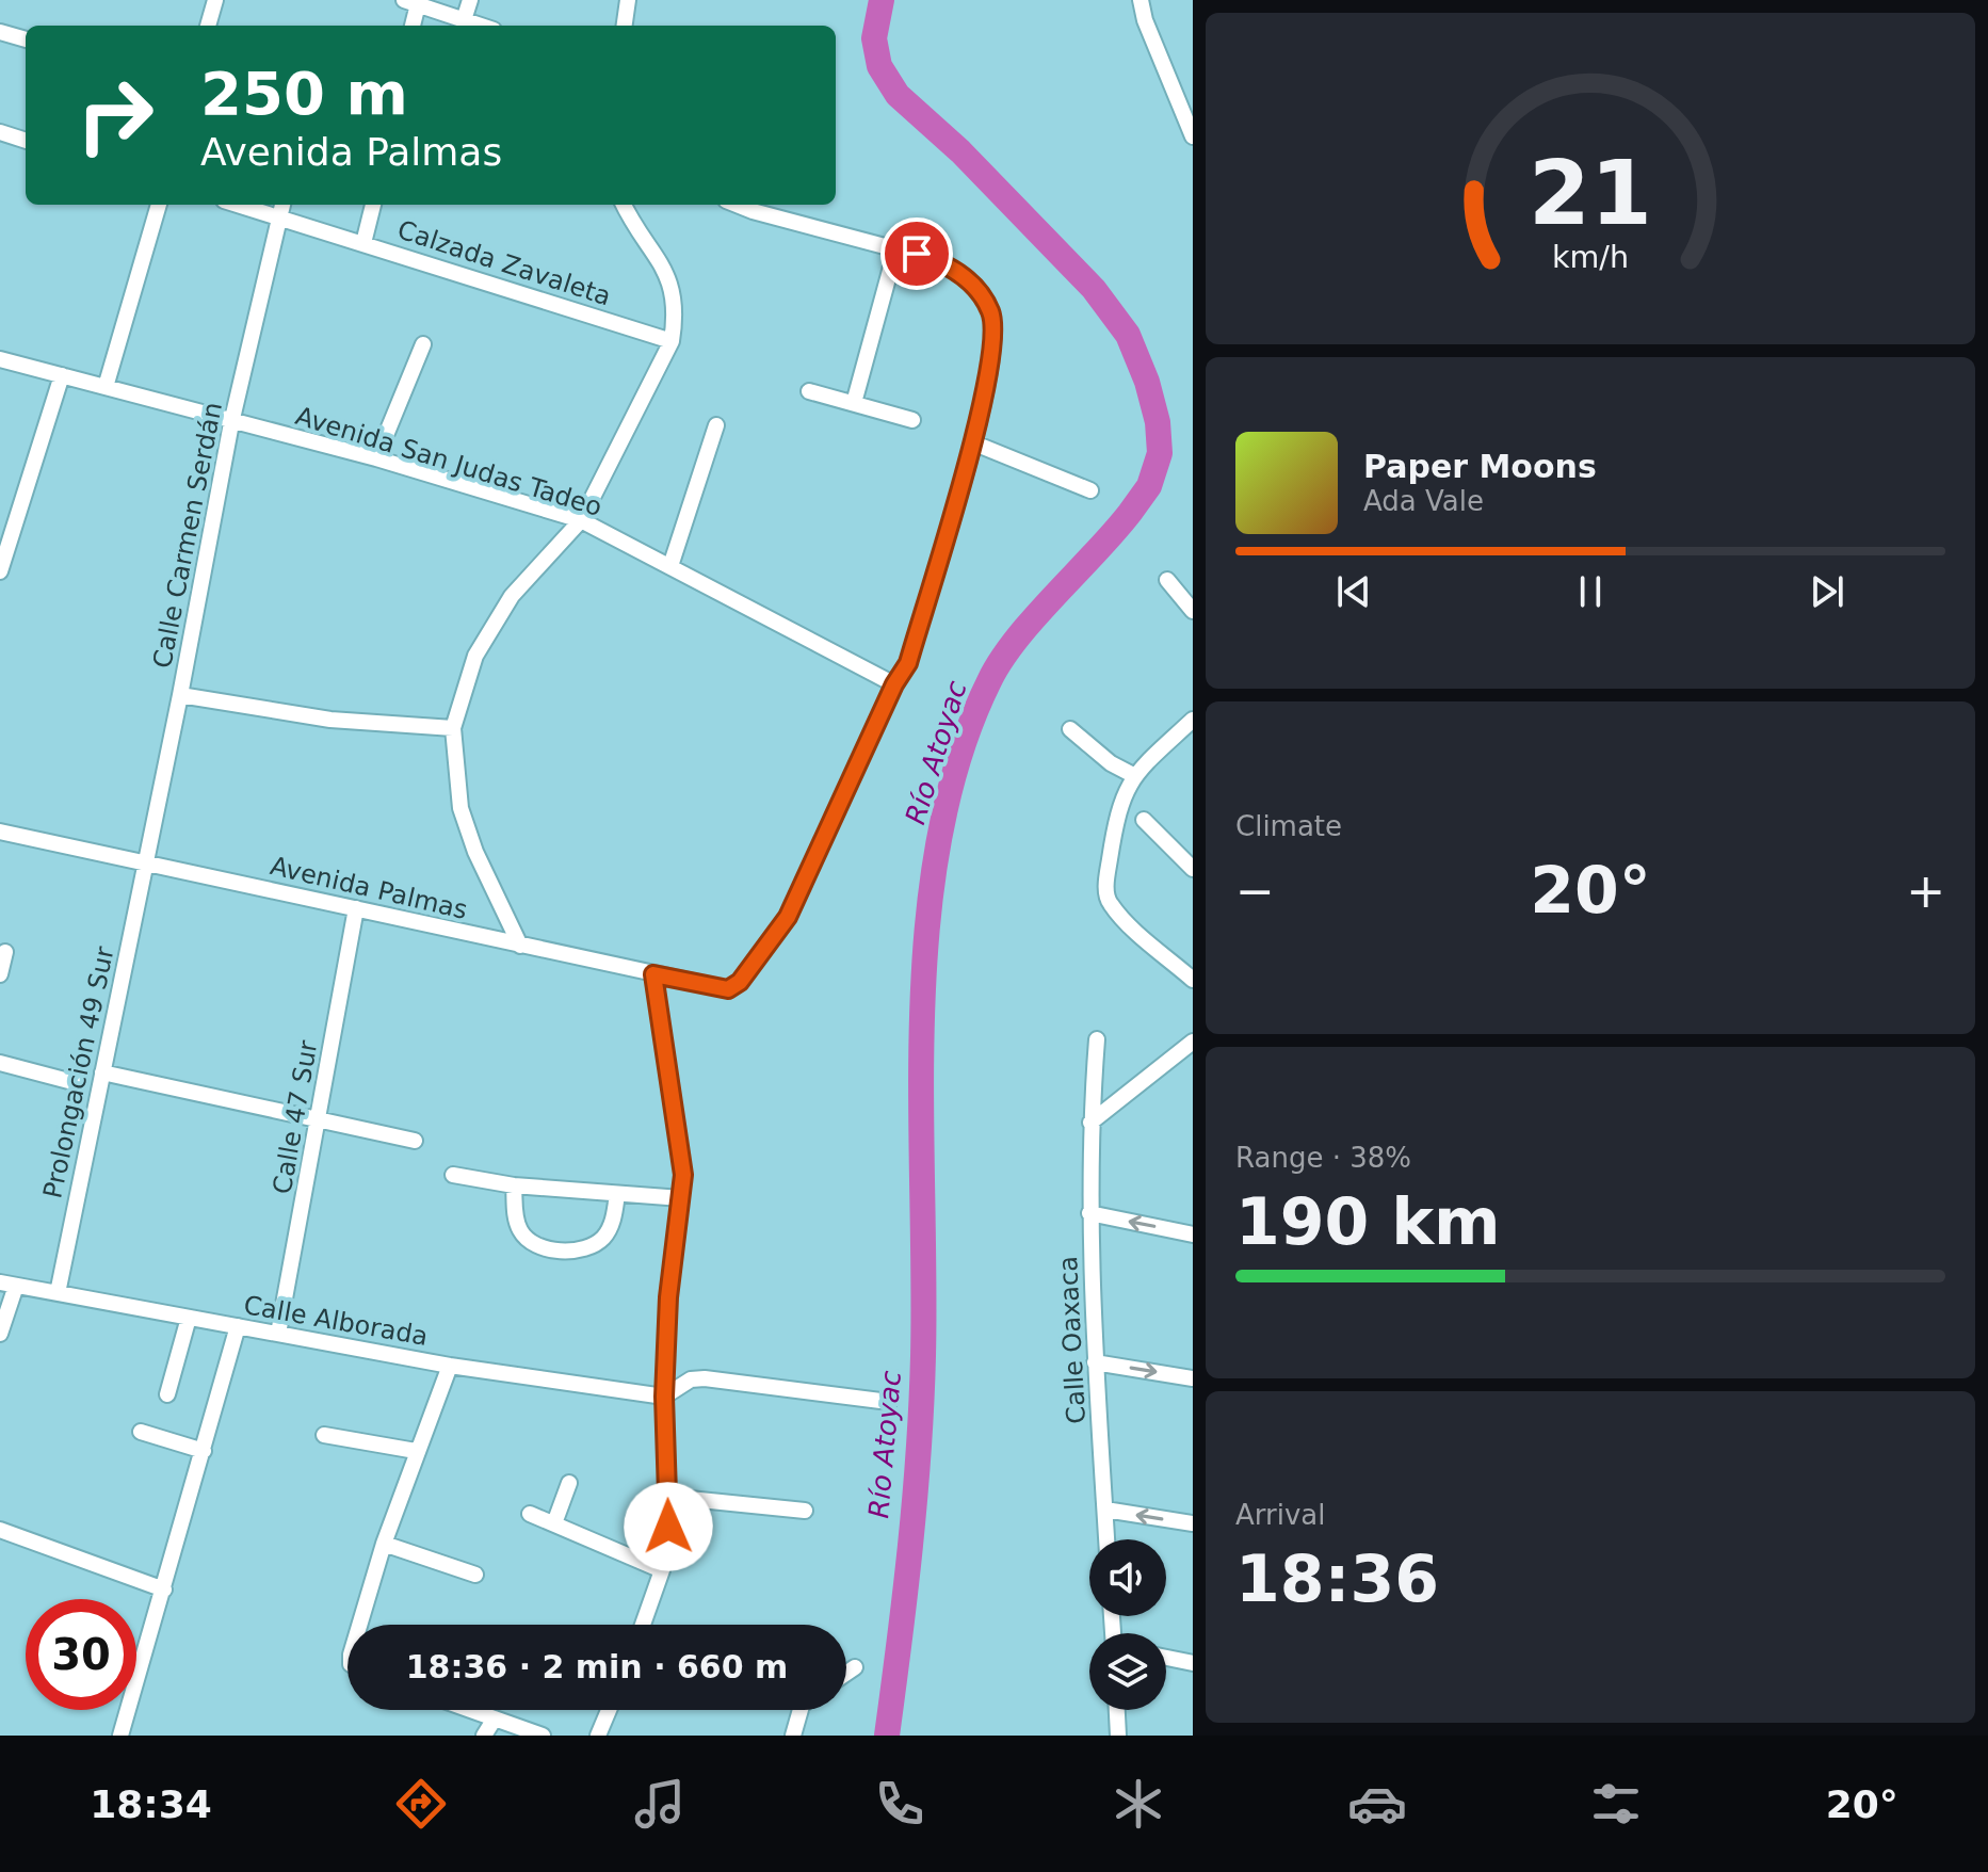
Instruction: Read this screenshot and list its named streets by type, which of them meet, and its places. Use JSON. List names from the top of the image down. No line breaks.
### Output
{"streets":{"street":["Calzada Zavaleta","Avenida San Judas Tadeo","Calle Carmen Serdán","Avenida Palmas","Prolongación 49 Sur","Calle 47 Sur","Calle Alborada","Calle Oaxaca"]},"crossings":[["Calzada Zavaleta","Calle Carmen Serdán"],["Avenida San Judas Tadeo","Calle Carmen Serdán"],["Avenida San Judas Tadeo","Avenida Palmas"],["Calle Carmen Serdán","Avenida Palmas"],["Calle Carmen Serdán","Prolongación 49 Sur"],["Avenida Palmas","Prolongación 49 Sur"],["Avenida Palmas","Calle 47 Sur"],["Prolongación 49 Sur","Calle Alborada"],["Calle 47 Sur","Calle Alborada"]],"water":["Río Atoyac"],"page":{"turn":["250 m","Avenida Palmas"],"song":["Paper Moons","Ada Vale"],"tile":["Climate",["Range · 38%","190 km"],["Arrival","18:36"]],"heat":["−","20°","+"],"limit":"30","trip":"18:36 · 2 min · 660 m","tabs":["18:34","20°"],"gauge":["21","km/h"]}}
